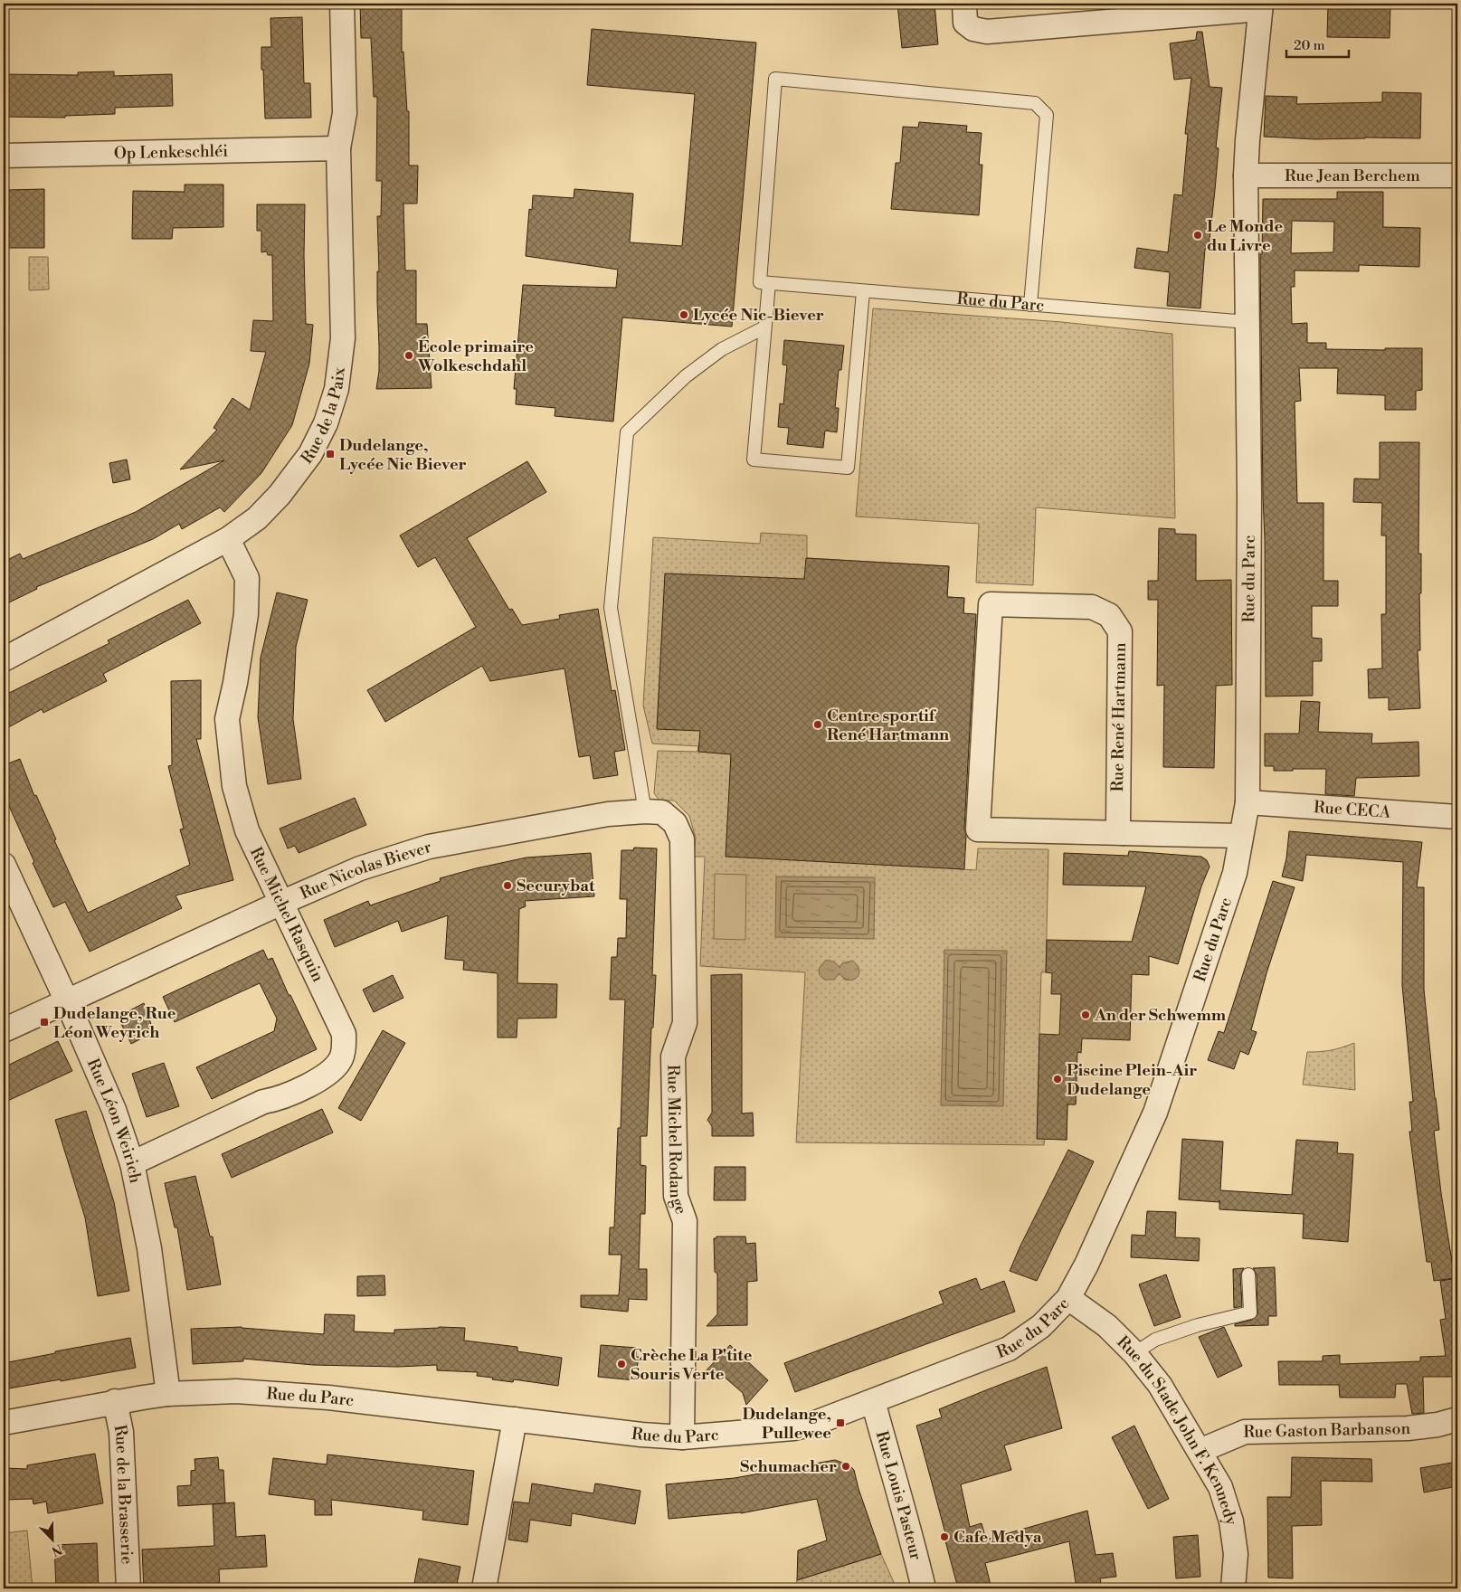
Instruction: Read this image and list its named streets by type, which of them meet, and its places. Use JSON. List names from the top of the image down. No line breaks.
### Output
{"streets":{"street":["Op Lenkeschléi","Rue Jean Berchem","Rue du Parc","Rue de la Paix","Rue René Hartmann","Rue CECA","Rue Nicolas Biever","Rue Michel Rasquin","Rue Léon Weirich","Rue Michel Rodange","Rue Gaston Barbanson","Rue du Stade John F. Kennedy","Rue de la Brasserie","Rue Louis Pasteur"]},"crossings":[["Op Lenkeschléi","Rue de la Paix"],["Rue Jean Berchem","Rue du Parc"],["Rue du Parc","Rue CECA"],["Rue du Parc","Rue Léon Weirich"],["Rue du Parc","Rue Michel Rodange"],["Rue du Parc","Rue du Stade John F. Kennedy"],["Rue du Parc","Rue de la Brasserie"],["Rue du Parc","Rue Louis Pasteur"],["Rue de la Paix","Rue Michel Rasquin"],["Rue Nicolas Biever","Rue Michel Rasquin"],["Rue Nicolas Biever","Rue Léon Weirich"],["Rue Nicolas Biever","Rue Michel Rodange"],["Rue Michel Rasquin","Rue Léon Weirich"],["Rue Gaston Barbanson","Rue du Stade John F. Kennedy"]],"places":{"other":["Le Monde du Livre","Lycée Nic-Biever","École primaire Wolkeschdahl","Centre sportif René Hartmann","Securybat","An der Schwemm","Piscine Plein-Air Dudelange","Crèche La P'tite Souris Verte","Schumacher","Cafe Medya"],"transit":["Dudelange, Lycée Nic Biever","Dudelange, Rue Léon Weyrich","Dudelange, Pullewee"]},"scale_bar":"20 m","north":"bottom right"}
